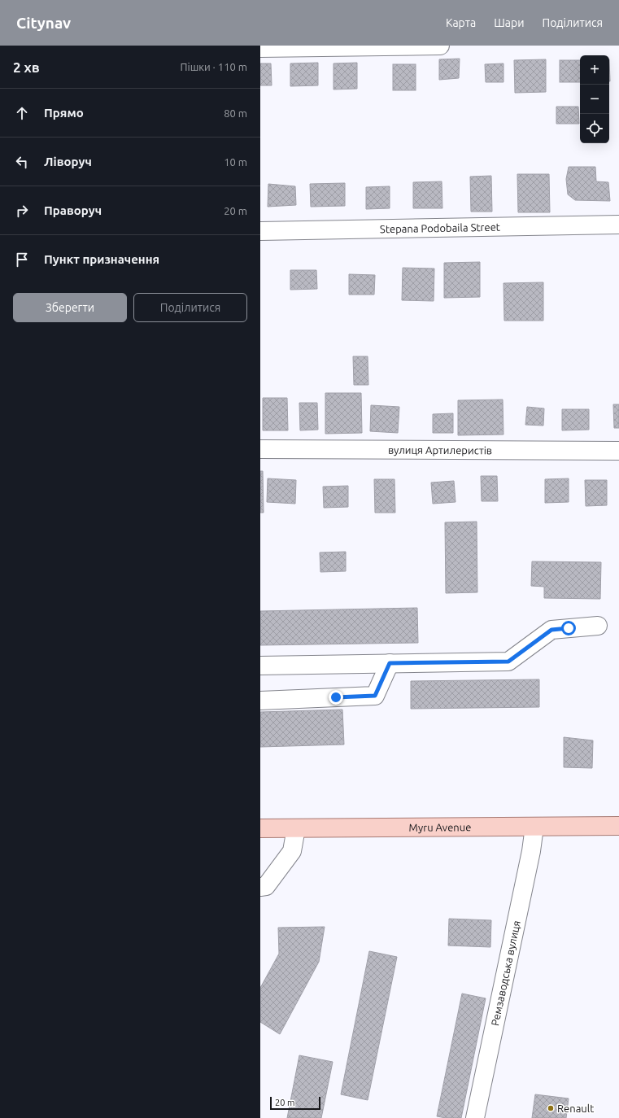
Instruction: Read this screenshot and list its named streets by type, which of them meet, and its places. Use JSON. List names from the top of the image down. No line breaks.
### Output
{"streets":{"main road":["Myru Avenue"],"street":["Stepana Podobaila Street","вулиця Артилеристів","Ремзаводська вулиця"]},"crossings":[["Myru Avenue","Ремзаводська вулиця"]],"places":["Renault"],"scale_bar":"20 m","page":{"header":"Citynav","nav":["Карта","Шари","Поділитися"],"heading":["2 хв","Пішки · 110 m"],"map_buttons":["+","−"],"list":[["Прямо","80 m"],["Ліворуч","10 m"],["Праворуч","20 m"],"Пункт призначення"],"buttons":["Зберегти","Поділитися"],"scale":"20 m"}}
